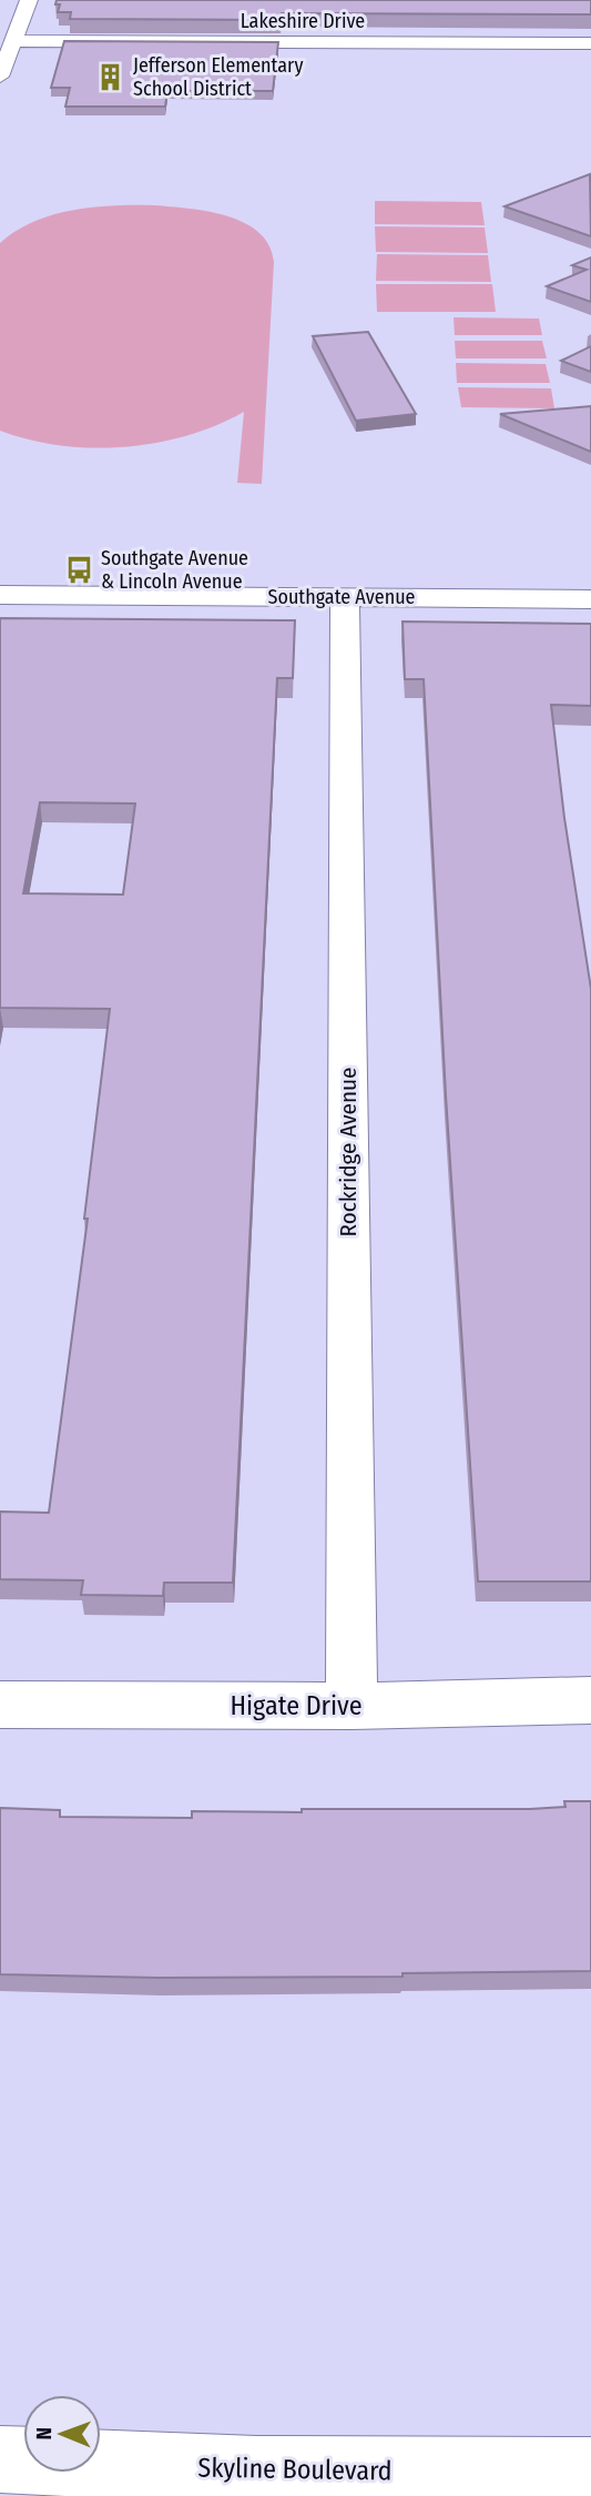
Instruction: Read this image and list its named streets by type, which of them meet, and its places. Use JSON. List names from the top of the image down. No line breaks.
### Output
{"streets":{"street":["Lakeshire Drive","Southgate Avenue","Rockridge Avenue","Higate Drive","Skyline Boulevard"]},"crossings":[["Southgate Avenue","Rockridge Avenue"],["Rockridge Avenue","Higate Drive"]],"places":{"building":["Jefferson Elementary School District"],"bus stop":["Southgate Avenue & Lincoln Avenue"]},"north":"left"}
